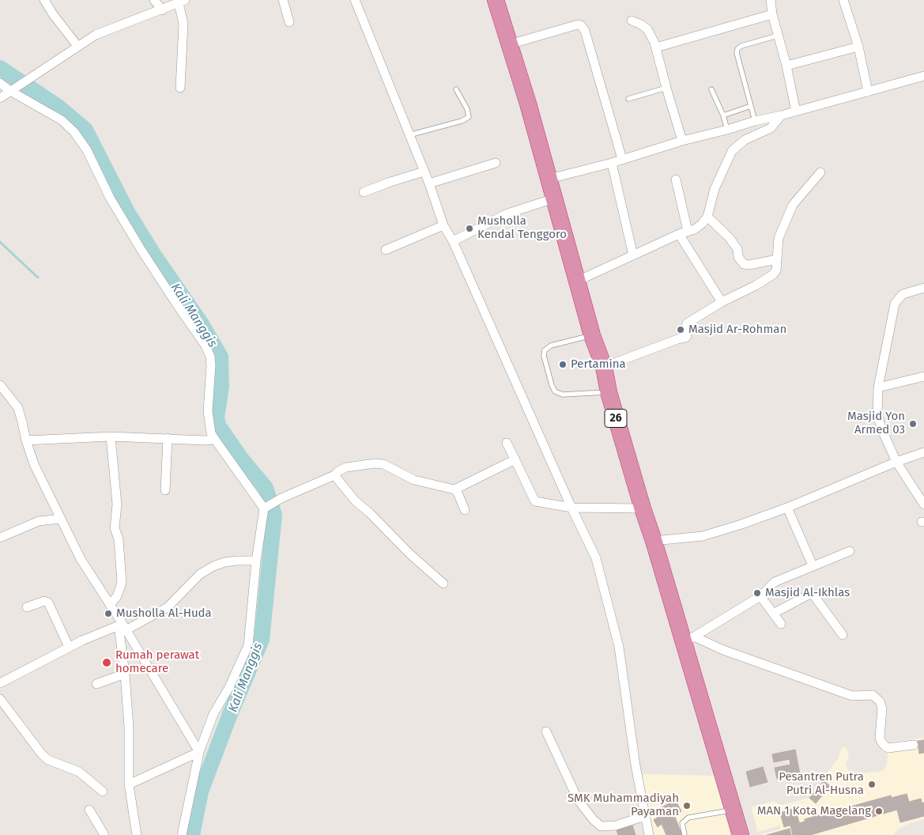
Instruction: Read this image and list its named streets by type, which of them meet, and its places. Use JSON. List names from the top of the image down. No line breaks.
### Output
{"streets":{"highway":["26"]},"water":["Kali Manggis"],"places":["Musholla Kendal Tenggoro","Masjid Ar-Rohman","Pertamina","Masjid Yon Armed 03","Masjid Al-Ikhlas","Musholla Al-Huda","Rumah perawat homecare","Pesantren Putra Putri Al-Husna","SMK Muhammadiyah Payaman","MAN 1 Kota Magelang"]}
